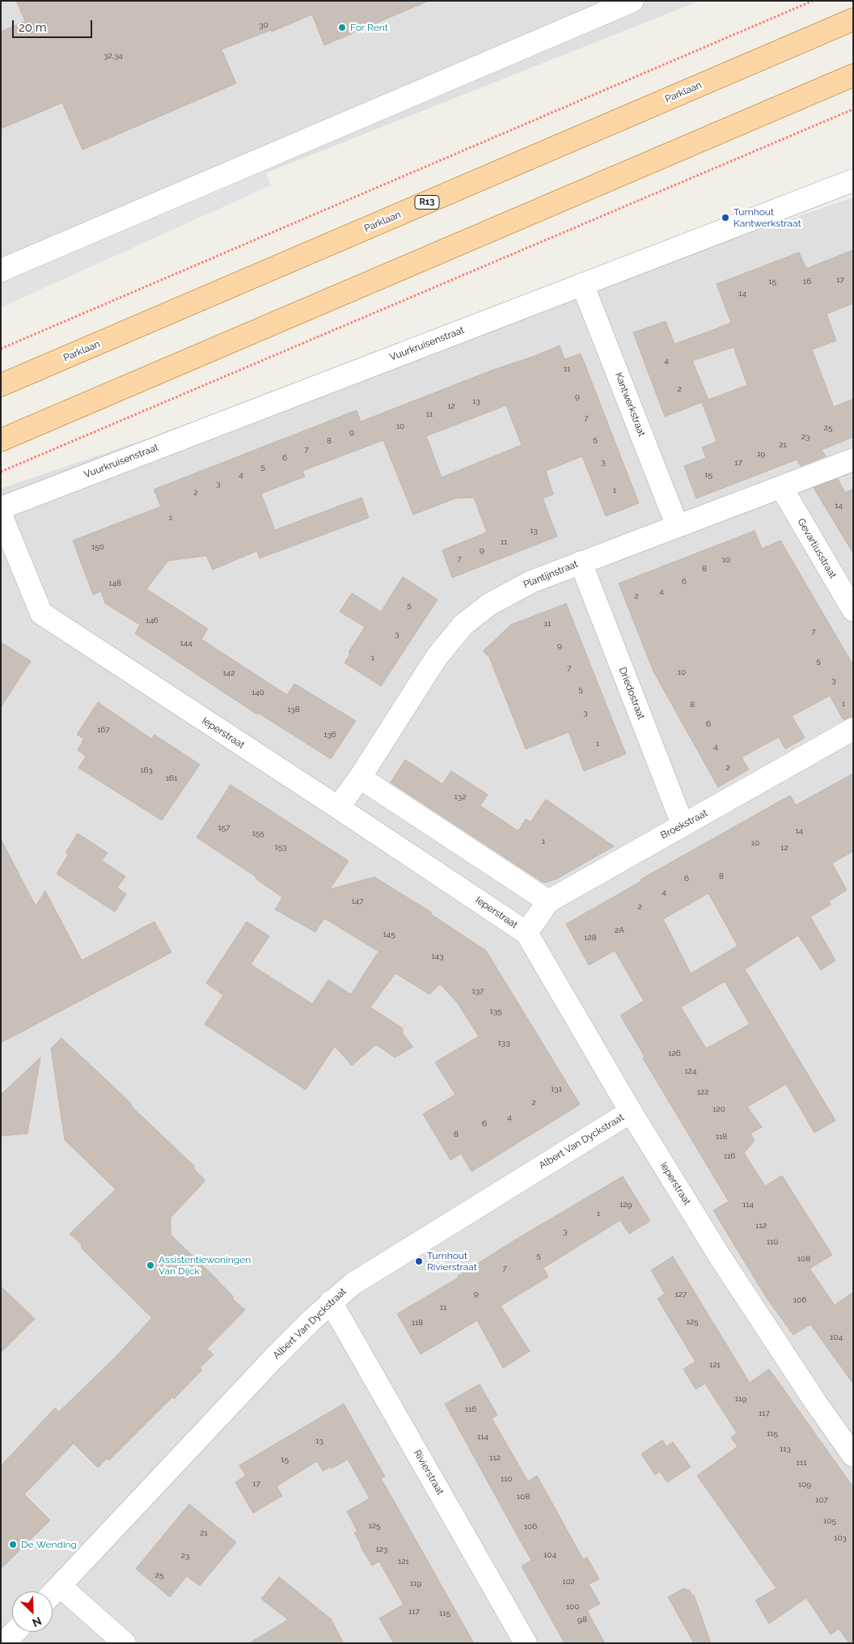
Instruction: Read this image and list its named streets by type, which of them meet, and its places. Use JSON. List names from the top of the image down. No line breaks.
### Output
{"streets":{"main road":["Parklaan","R13"],"street":["Vuurkruisenstraat","Kantwerkstraat","Gevartiusstraat","Plantijnstraat","Driedostraat","Ieperstraat","Broekstraat","Albert Van Dyckstraat","Rivierstraat"]},"crossings":[["Vuurkruisenstraat","Kantwerkstraat"],["Kantwerkstraat","Plantijnstraat"],["Gevartiusstraat","Plantijnstraat"],["Plantijnstraat","Driedostraat"],["Plantijnstraat","Ieperstraat"],["Driedostraat","Broekstraat"],["Ieperstraat","Broekstraat"],["Ieperstraat","Albert Van Dyckstraat"],["Albert Van Dyckstraat","Rivierstraat"]],"places":["For Rent","Turnhout Kantwerkstraat","Turnhout Rivierstraat","Assistentiewoningen Van Dijck","De Wending"],"house_numbers":["30","32,34","17","15","16","14","4","11","2","9","13","12","11","7","10","25","9","23","5","8","21","7","19","6","3","17","5","4","15","3","1","2","14","1","13","11","150","9","7","10","8","6","148","4","2","5","146","11","7","3","144","9","1","5","7","10","142","3","5","140","1","8","138","3","6","167","136","1","4","2","163","161","132","157","14","155","1","10","153","12","8","6","4","147","2","2A","145","128","143","137","135","133","126","124","131","122","2","120","4","6","8","118","116","129","114","1","112","3","110","5","108","7","9","127","106","11","125","118","104","121","119","116","117","115","114","13","113","112","15","111","110","17","109","108","107","105","125","106","21","103","123","104","23","121","25","102","119","100","117","115","98"],"scale_bar":"20 m","north":"bottom right"}
